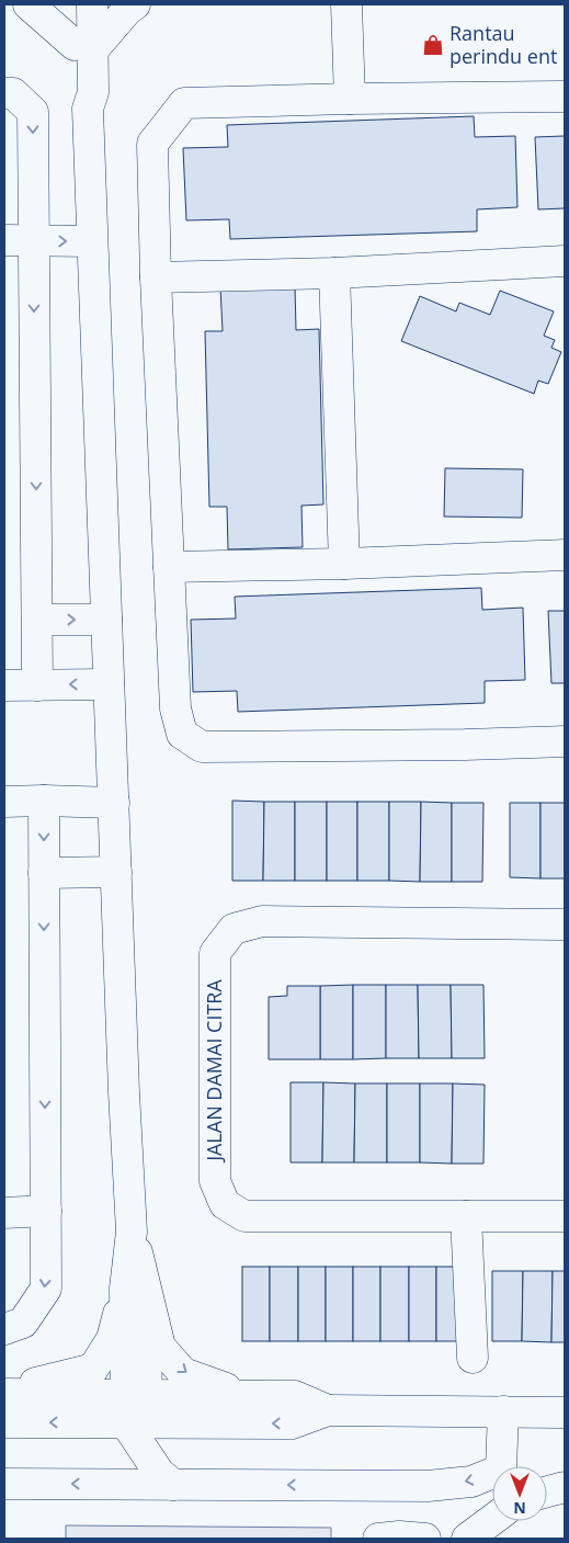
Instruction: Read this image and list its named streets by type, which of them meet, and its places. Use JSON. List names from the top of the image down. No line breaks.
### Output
{"streets":{"street":["JALAN DAMAI CITRA"]},"places":{"shop":["Rantau perindu ent"]},"north":"bottom"}
